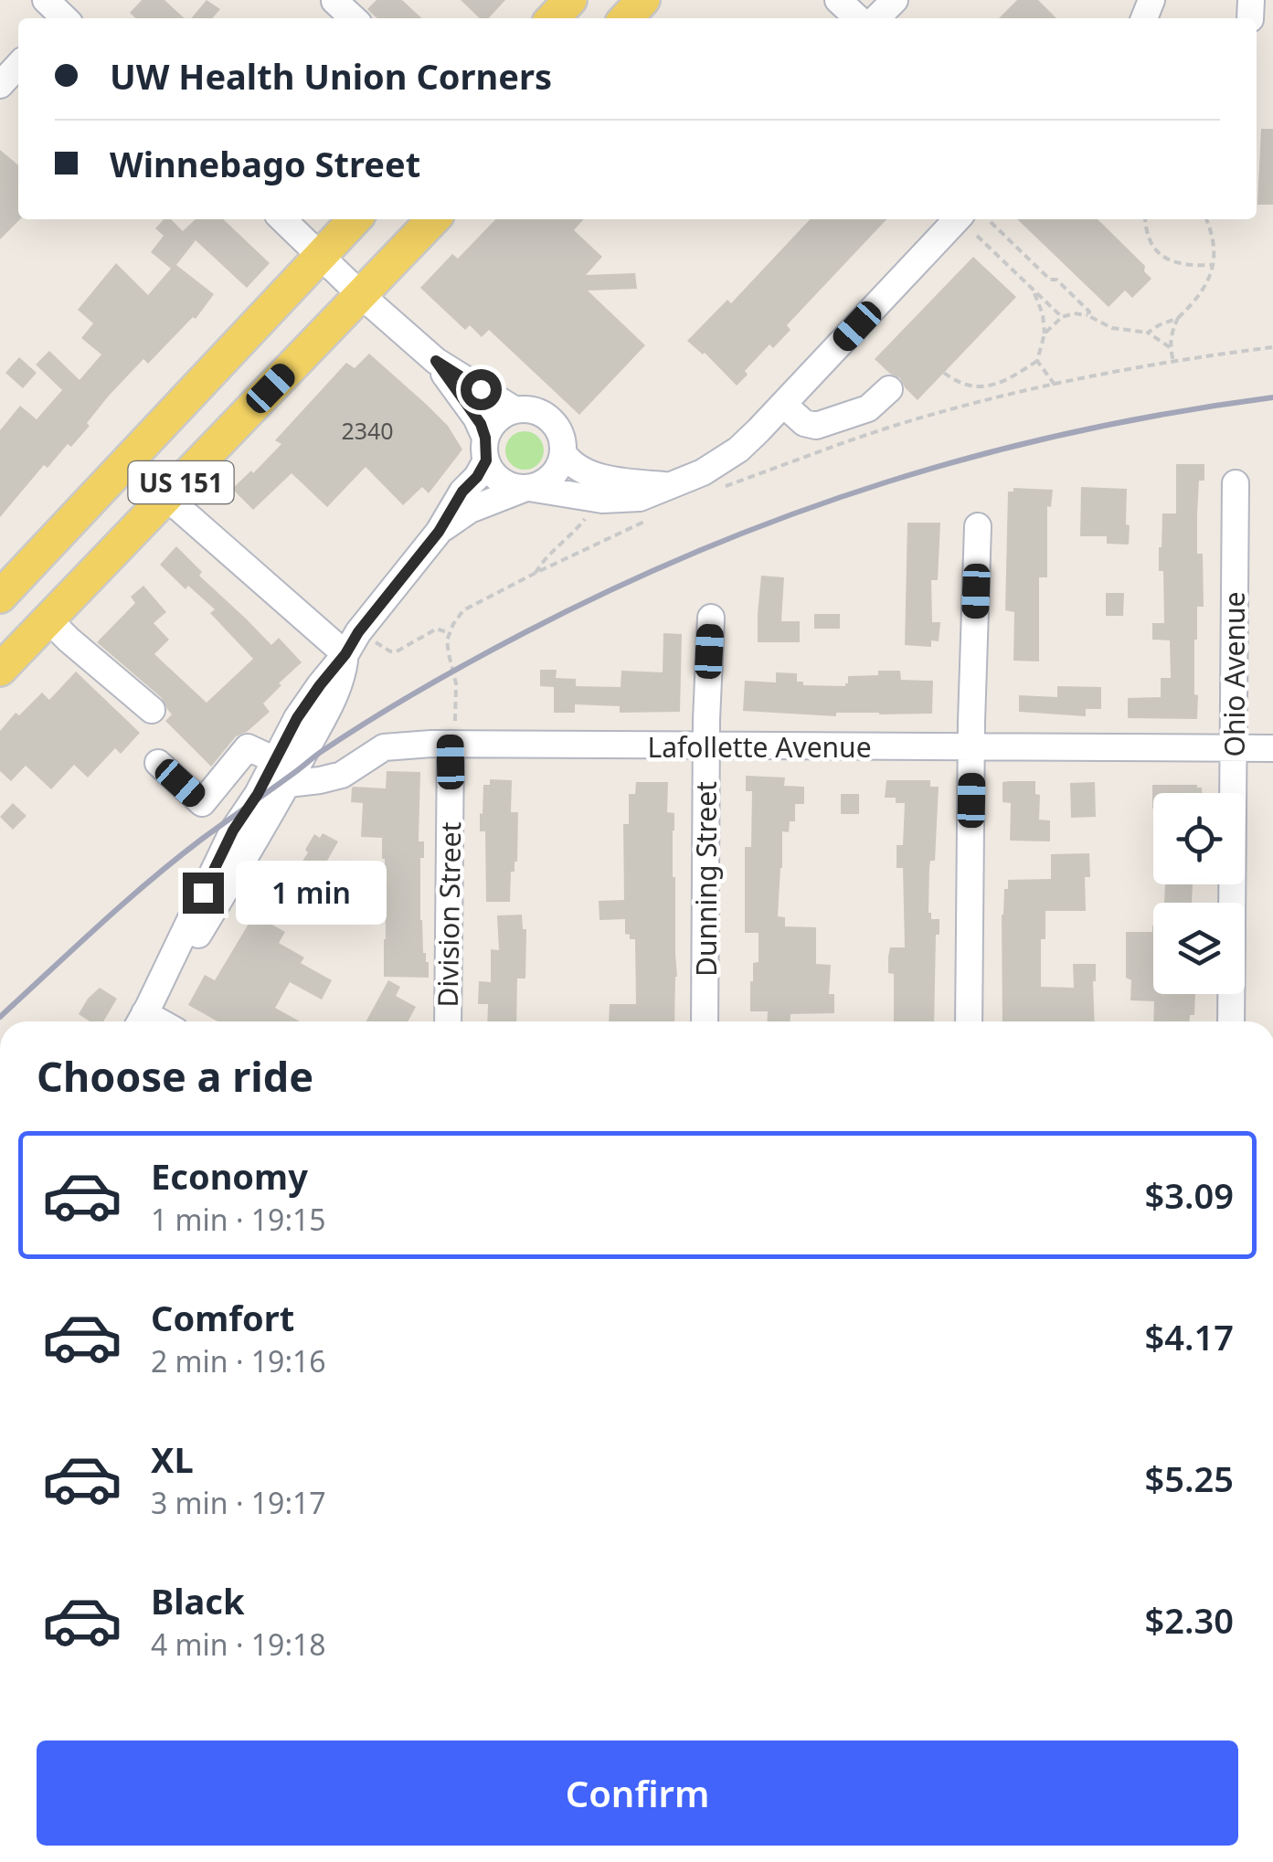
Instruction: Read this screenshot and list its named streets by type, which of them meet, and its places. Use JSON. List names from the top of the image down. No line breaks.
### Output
{"streets":{"main road":["US 151"],"street":["Ohio Avenue","Lafollette Avenue","Dunning Street","Division Street"]},"crossings":[["Ohio Avenue","Lafollette Avenue"],["Lafollette Avenue","Dunning Street"],["Lafollette Avenue","Division Street"]],"house_numbers":["2340"],"page":{"banner":["UW Health Union Corners","Winnebago Street"],"bubble":"1 min","heading":"Choose a ride","list":[{"name":"Economy","note":"1 min · 19:15","value":"$3.09"},{"name":"Comfort","note":"2 min · 19:16","value":"$4.17"},{"name":"XL","note":"3 min · 19:17","value":"$5.25"},{"name":"Black","note":"4 min · 19:18","value":"$2.30"}],"buttons":"Confirm"}}
